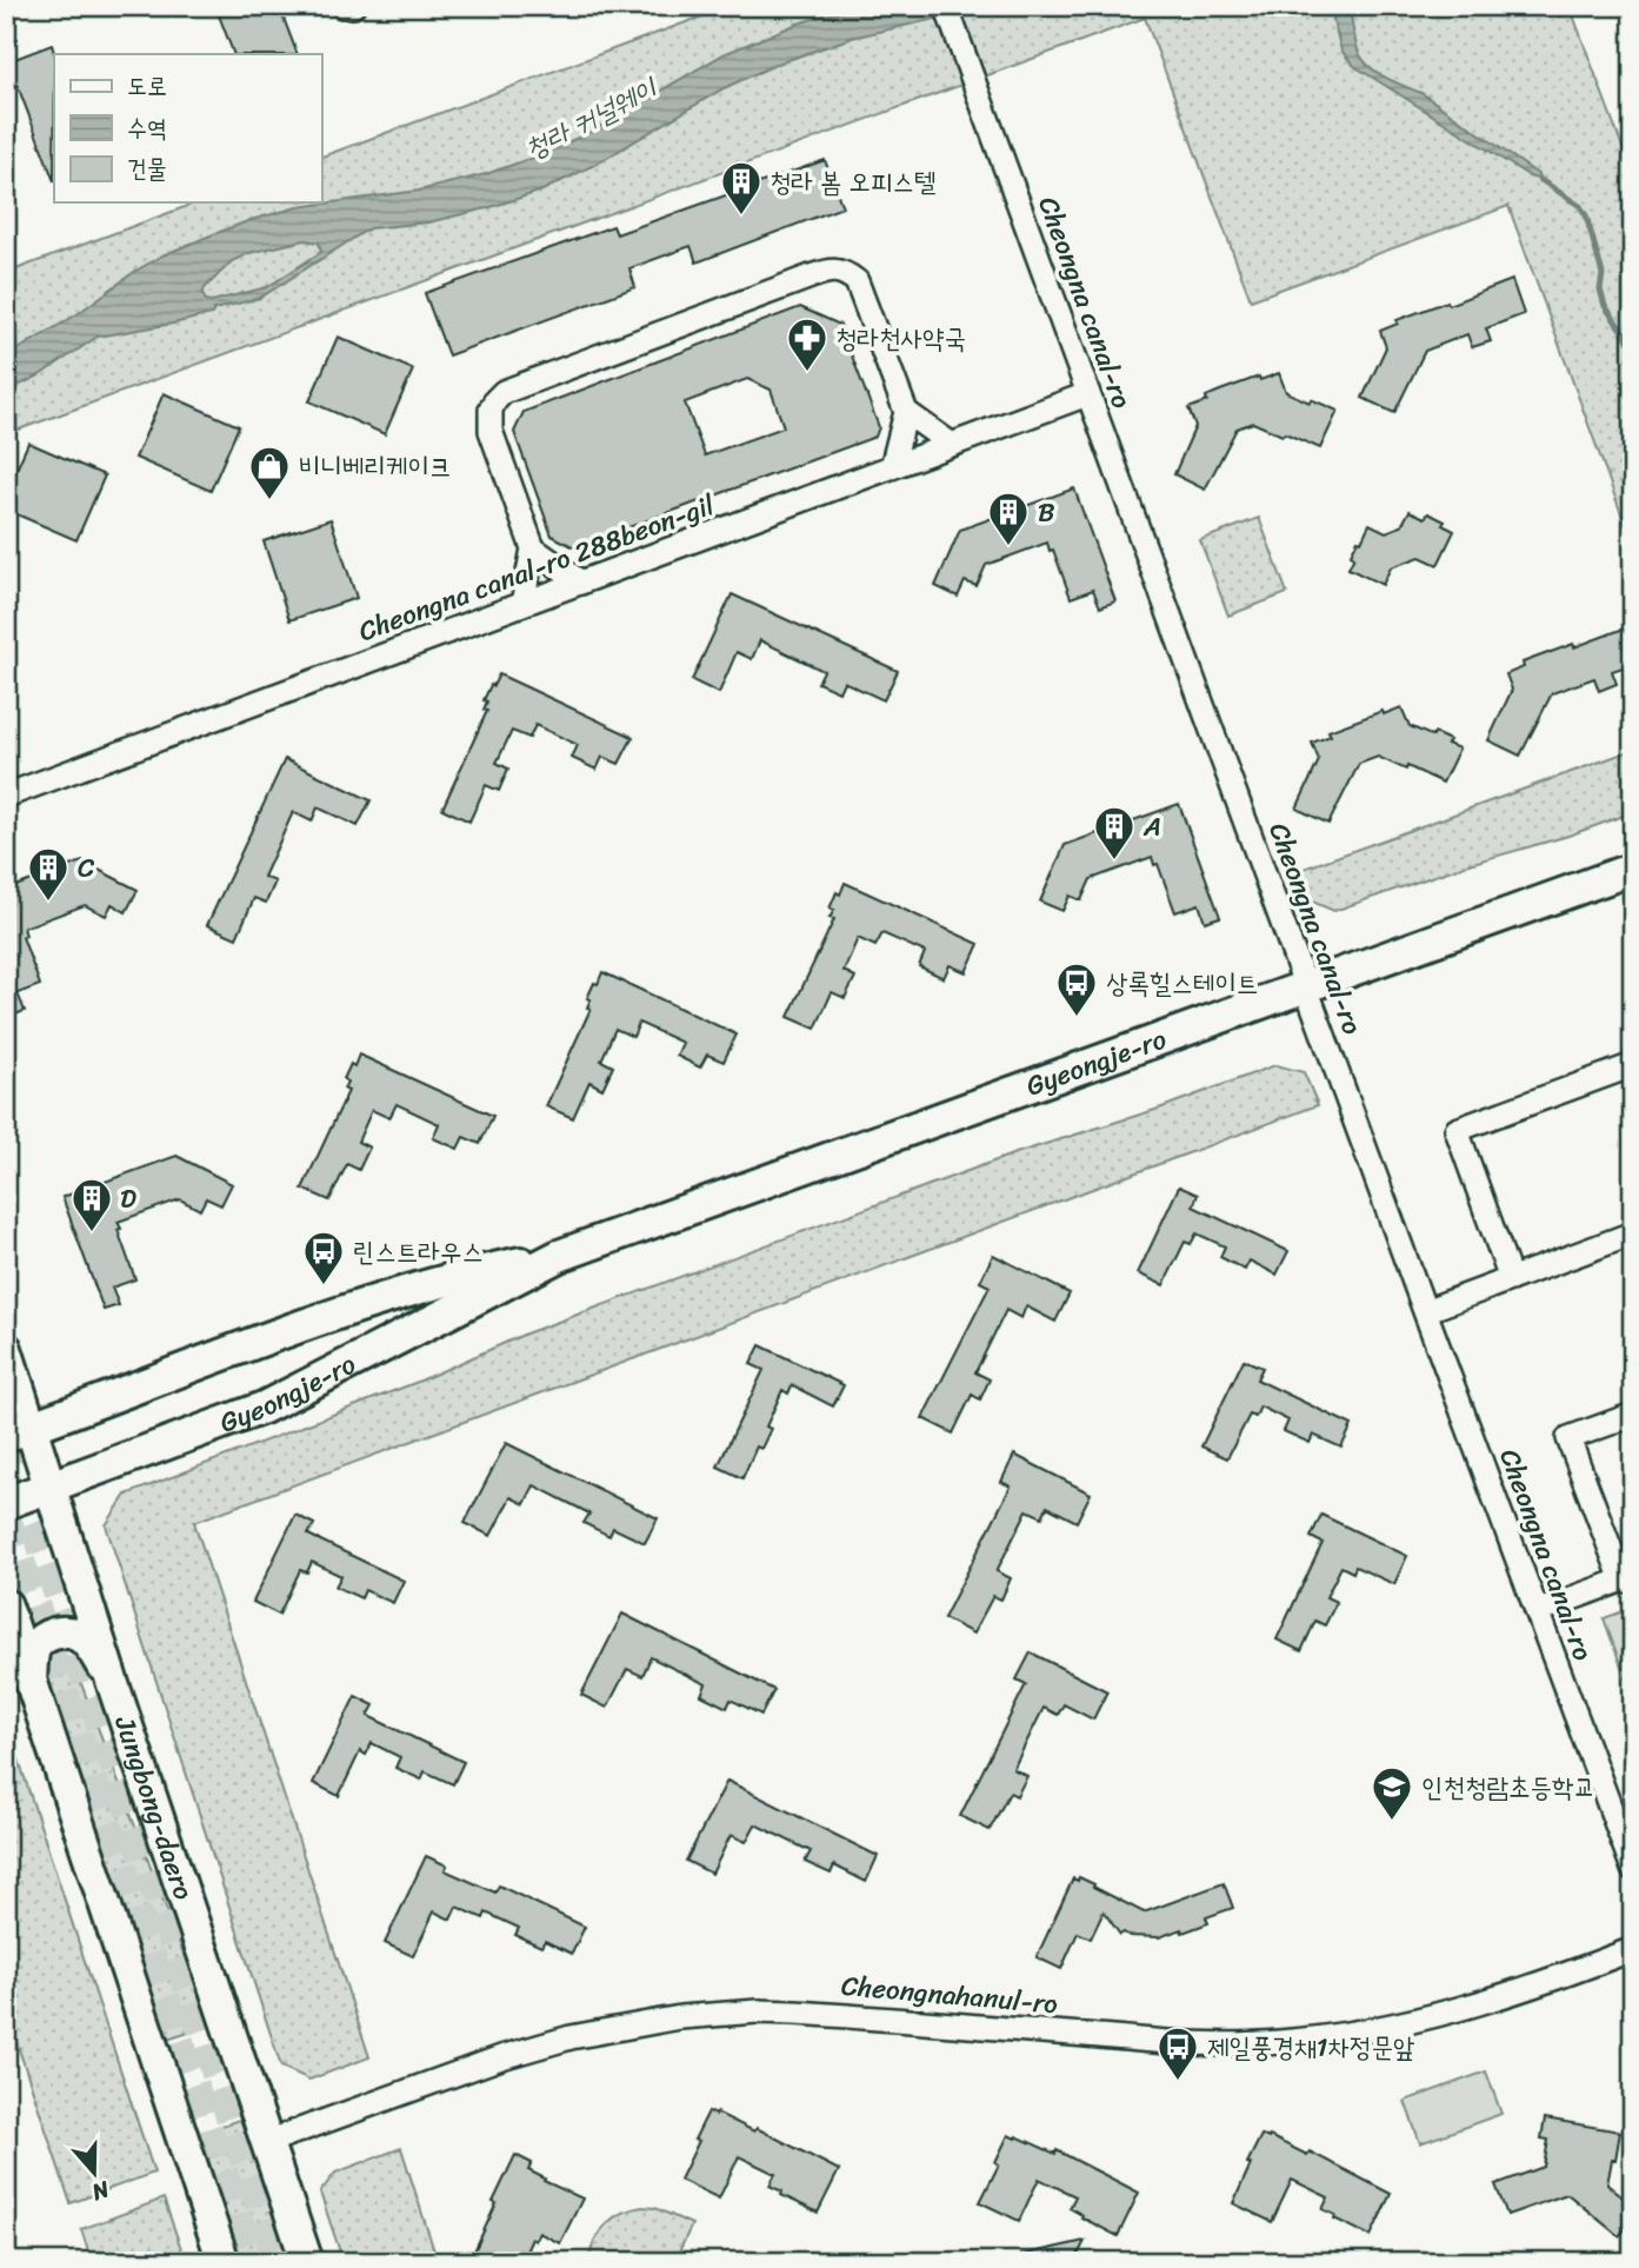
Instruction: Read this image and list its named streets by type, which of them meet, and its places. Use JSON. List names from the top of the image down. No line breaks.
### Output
{"streets":{"main road":["Gyeongje-ro","Jungbong-daero"],"street":["Cheongna canal-ro","Cheongna canal-ro 288beon-gil","Cheongnahanul-ro"]},"crossings":[["Cheongna canal-ro","Cheongna canal-ro 288beon-gil"],["Cheongna canal-ro","Gyeongje-ro"],["Gyeongje-ro","Jungbong-daero"],["Jungbong-daero","Cheongnahanul-ro"]],"water":["청라 커널웨이"],"places":{"building":["청라 봄 오피스텔","B","A","C","D"],"pharmacy":["청라천사약국"],"shop":["비니베리케이크"],"bus stop":["상록힐스테이트","린스트라우스","제일풍경채1차정문앞"],"school or university":["인천청람초등학교"]},"legend":["도로","수역","건물"],"north":"bottom"}
